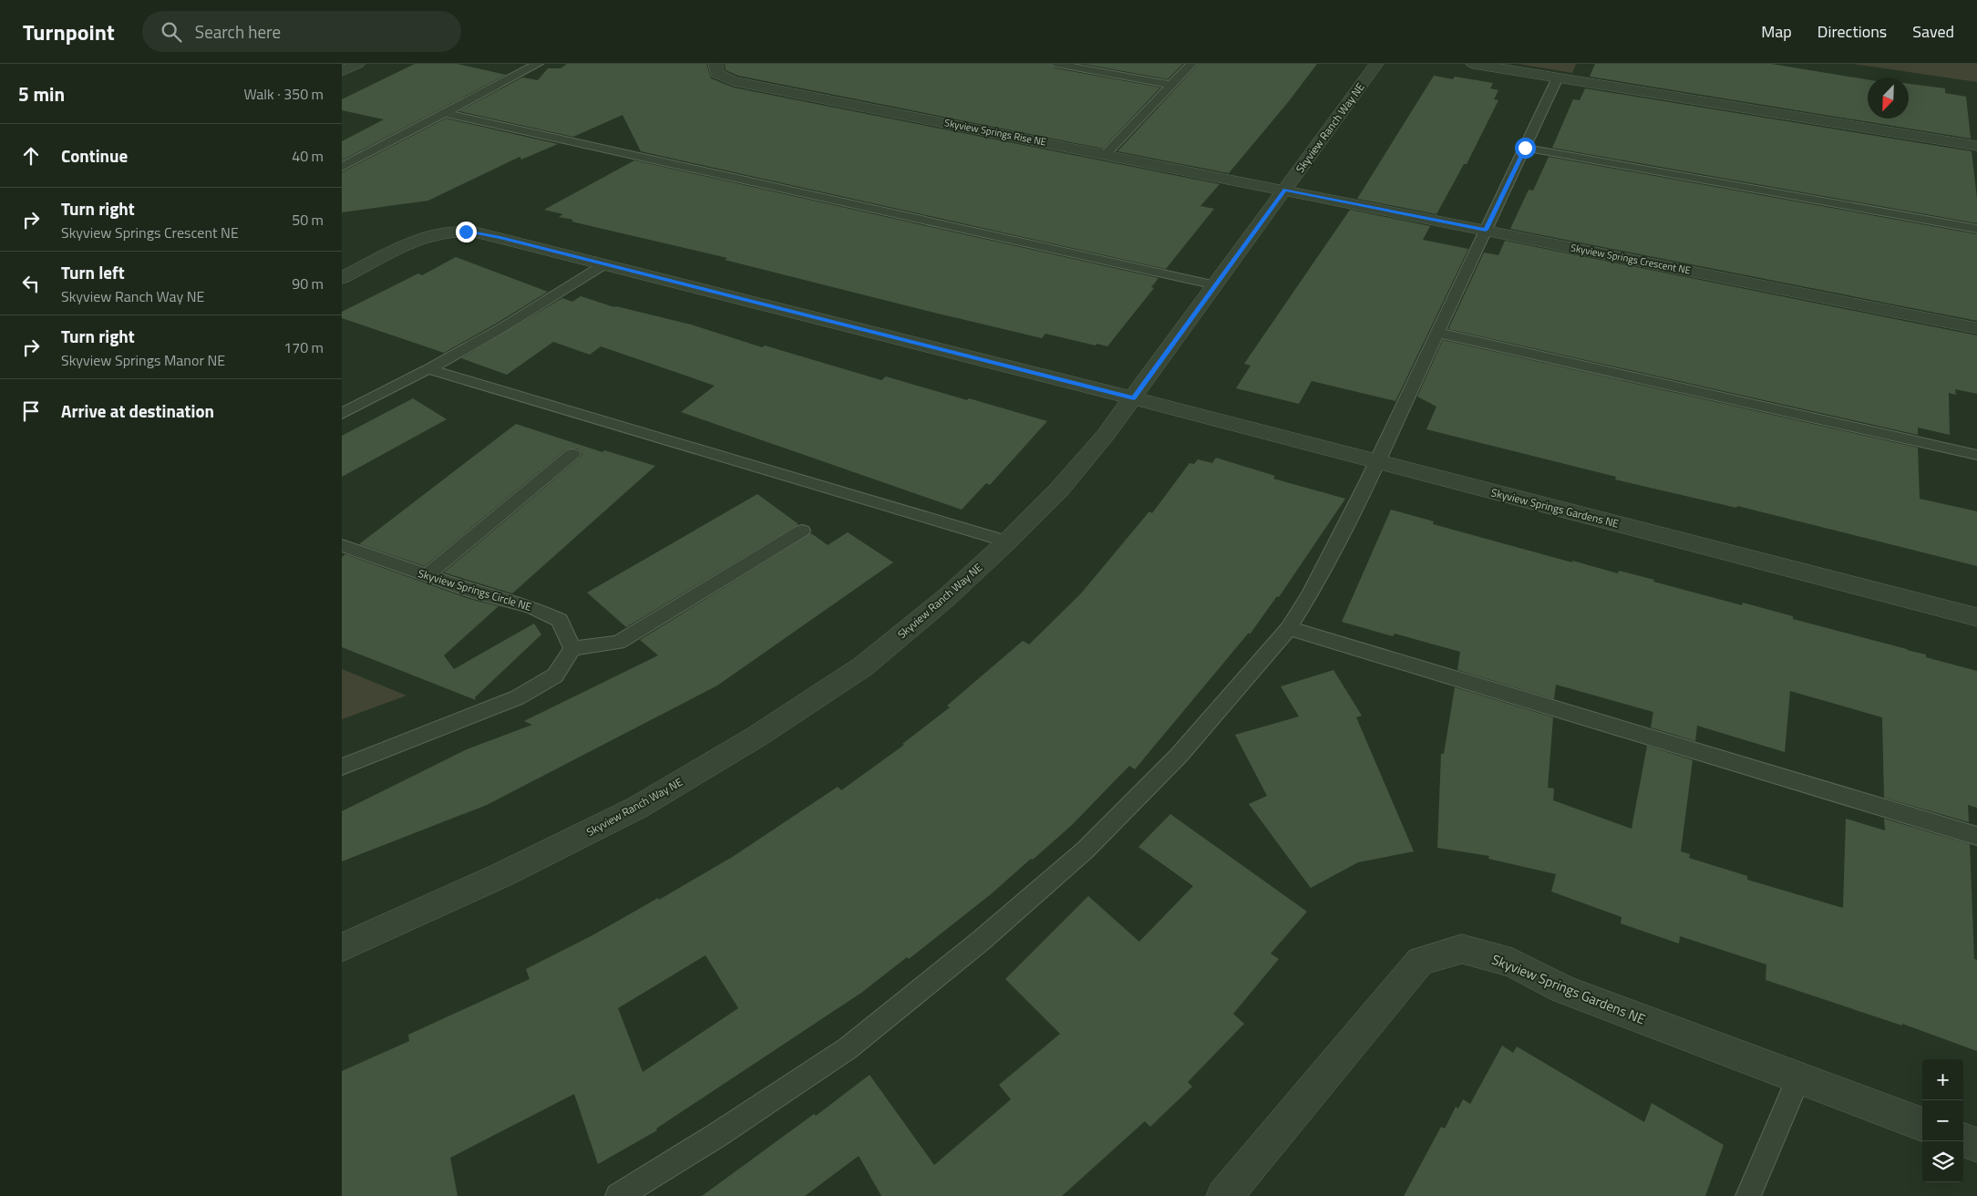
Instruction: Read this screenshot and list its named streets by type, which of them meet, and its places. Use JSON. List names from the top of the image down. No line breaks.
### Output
{"streets":{"street":["Skyview Ranch Way NE","Skyview Springs Rise NE","Skyview Springs Crescent NE","Skyview Springs Gardens NE"],"lane":["Skyview Springs Circle NE"]},"crossings":[["Skyview Ranch Way NE","Skyview Springs Rise NE"],["Skyview Ranch Way NE","Skyview Springs Crescent NE"],["Skyview Ranch Way NE","Skyview Springs Gardens NE"],["Skyview Springs Rise NE","Skyview Springs Crescent NE"]],"north":"bottom left","page":{"header":"Turnpoint","search":"Search here","nav":["Map","Directions","Saved"],"heading":["5 min","Walk · 350 m"],"list":[["Continue","40 m"],["Turn right","Skyview Springs Crescent NE","50 m"],["Turn left","Skyview Ranch Way NE","90 m"],["Turn right","Skyview Springs Manor NE","170 m"],"Arrive at destination"],"map_buttons":["+","−"]}}
